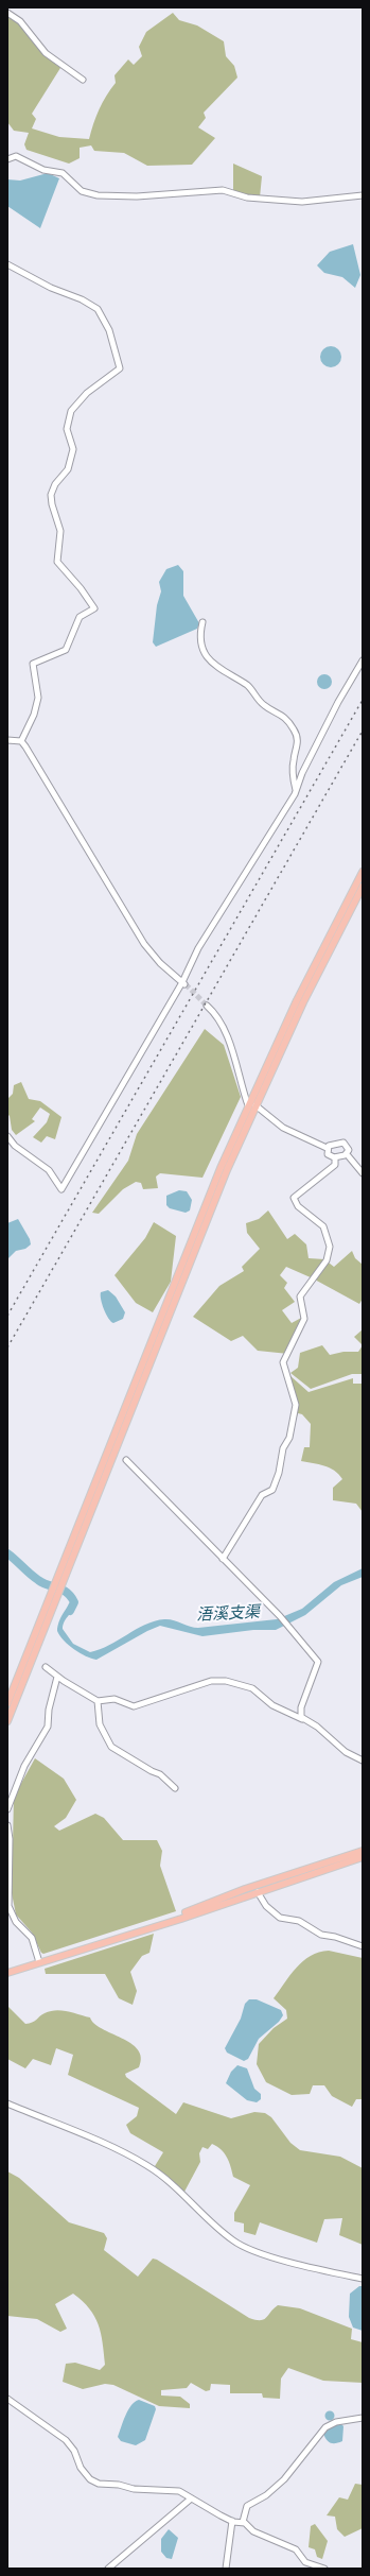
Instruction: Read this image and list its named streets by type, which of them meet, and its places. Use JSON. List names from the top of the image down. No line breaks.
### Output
{"water":["浯溪支渠"]}
